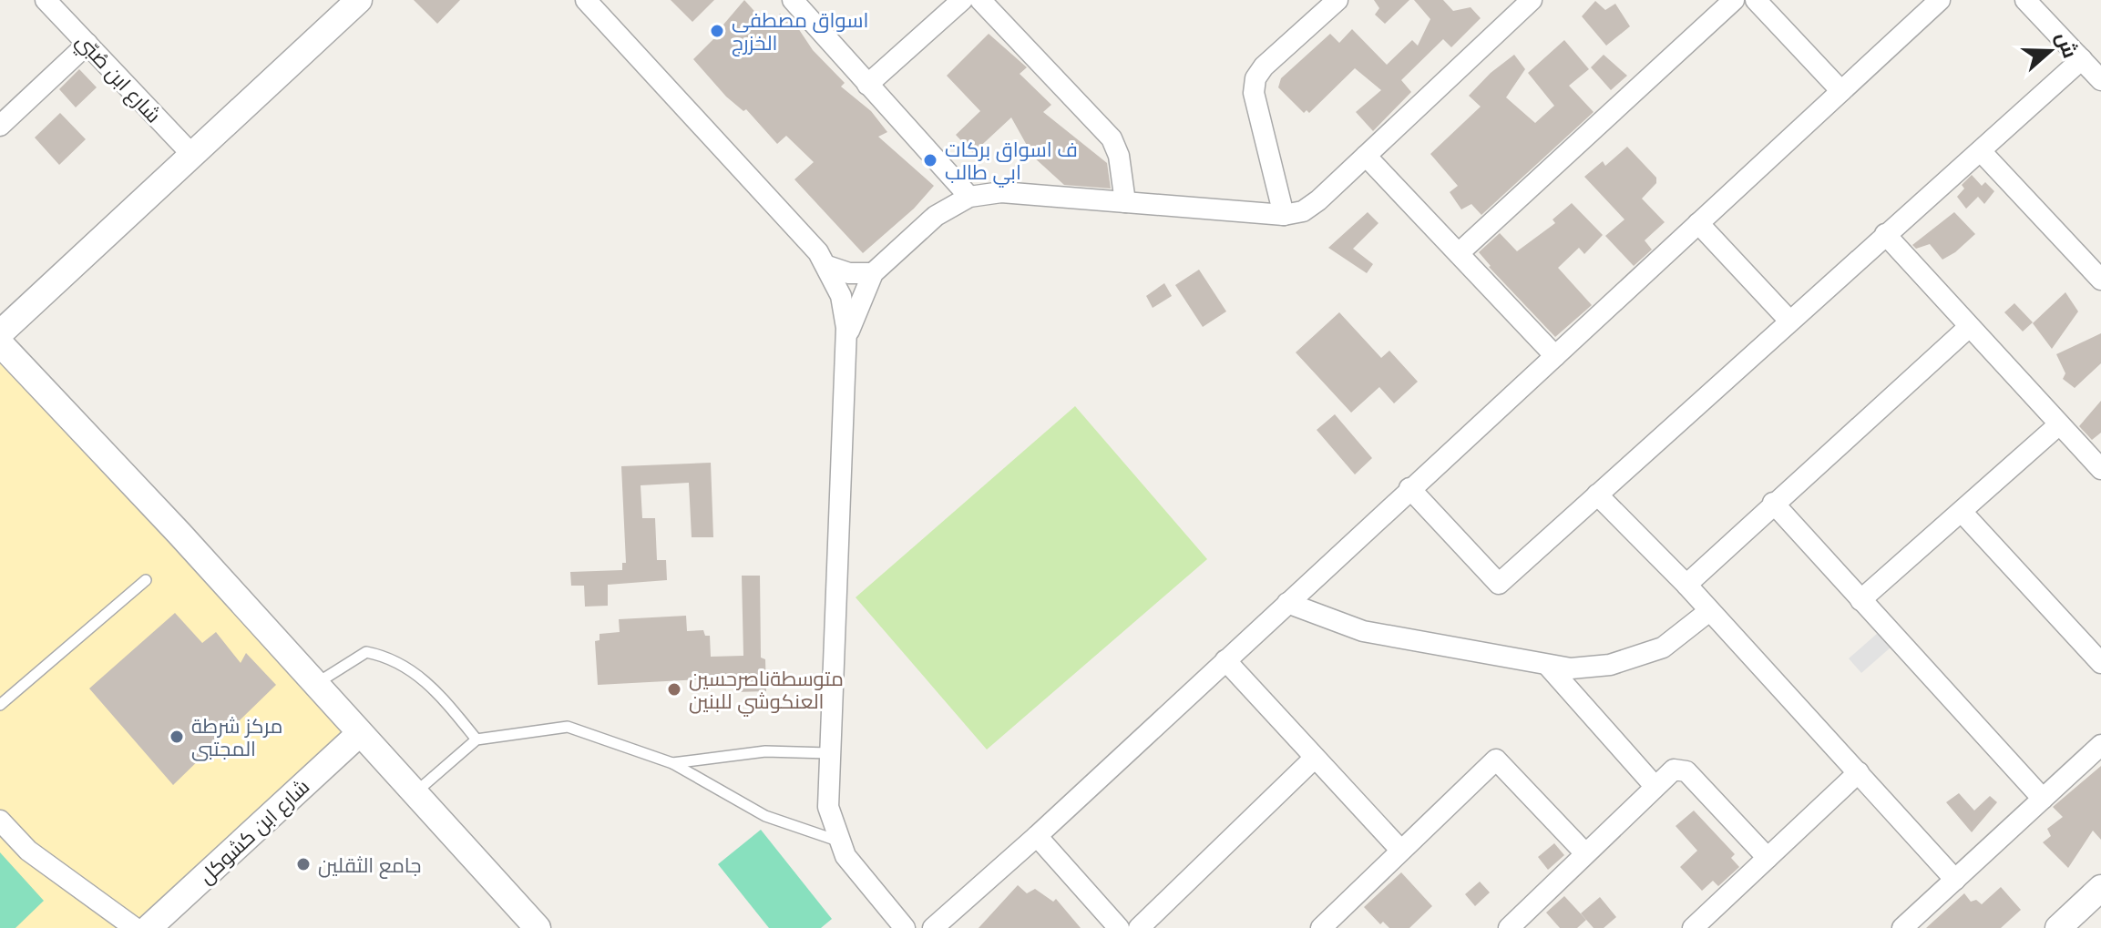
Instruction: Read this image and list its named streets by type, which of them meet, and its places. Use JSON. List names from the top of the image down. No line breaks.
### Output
{"streets":{"street":["شارع ابن صُبّي","شارع ابن كشوكل"]},"places":["اسواق مصطفى الخزرج","ف اسواق بركات ابي طالب","متوسطةناصرحسين العنكوشي للبنين","مركز شرطة المجتبى","جامع الثقلين"],"north":"right"}
